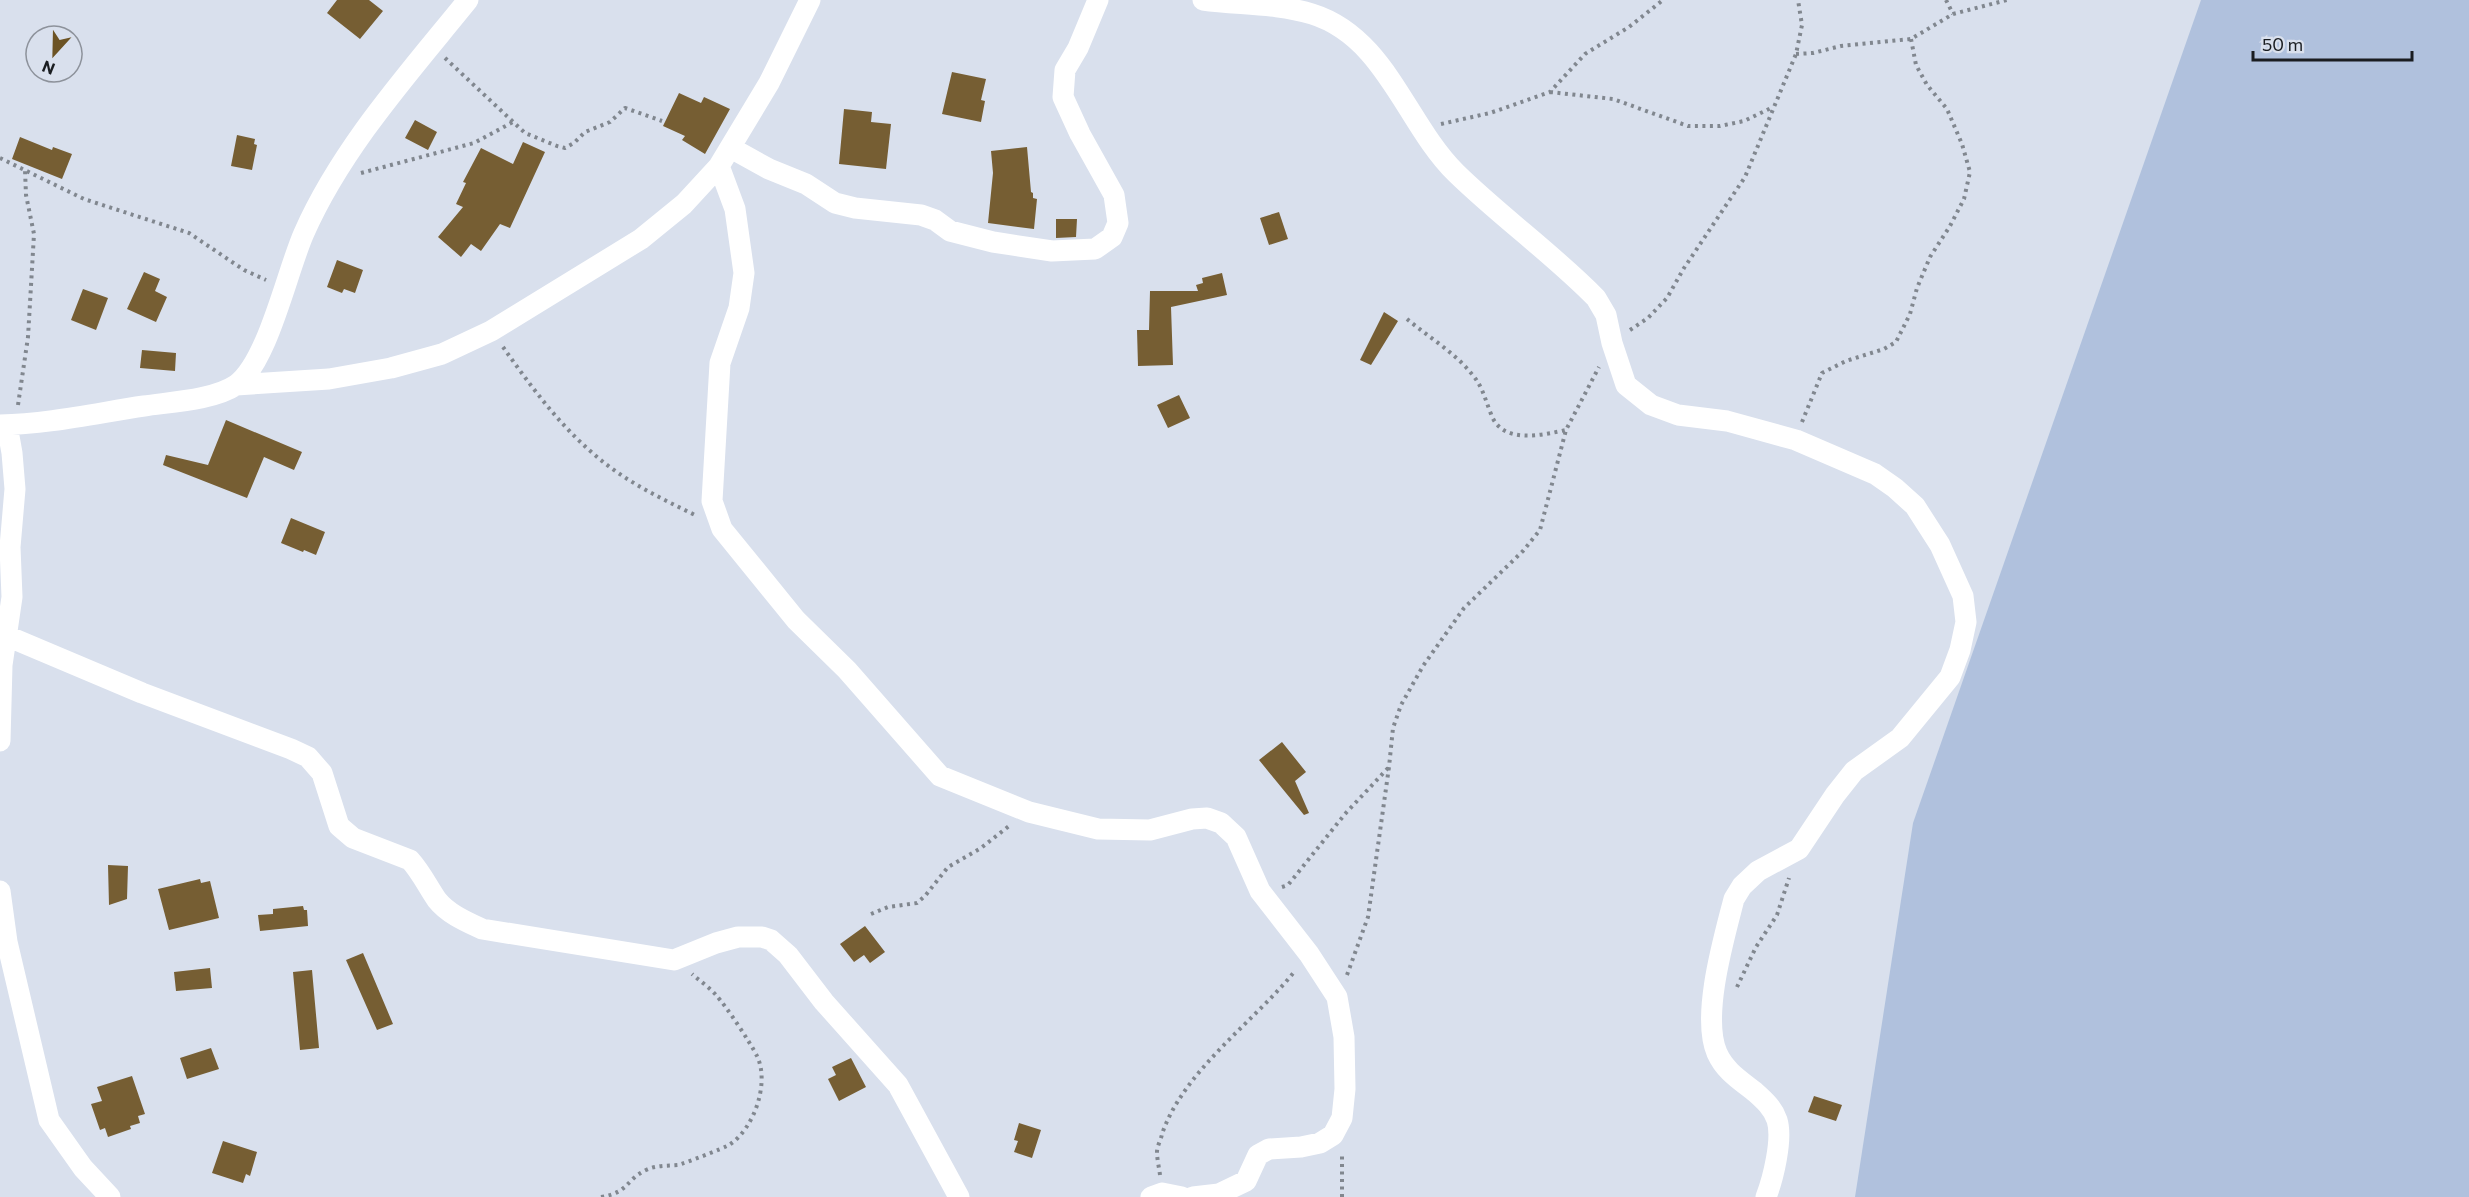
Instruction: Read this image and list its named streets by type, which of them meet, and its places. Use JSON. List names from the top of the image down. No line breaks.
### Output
{"scale_bar":"50 m","north":"bottom"}
